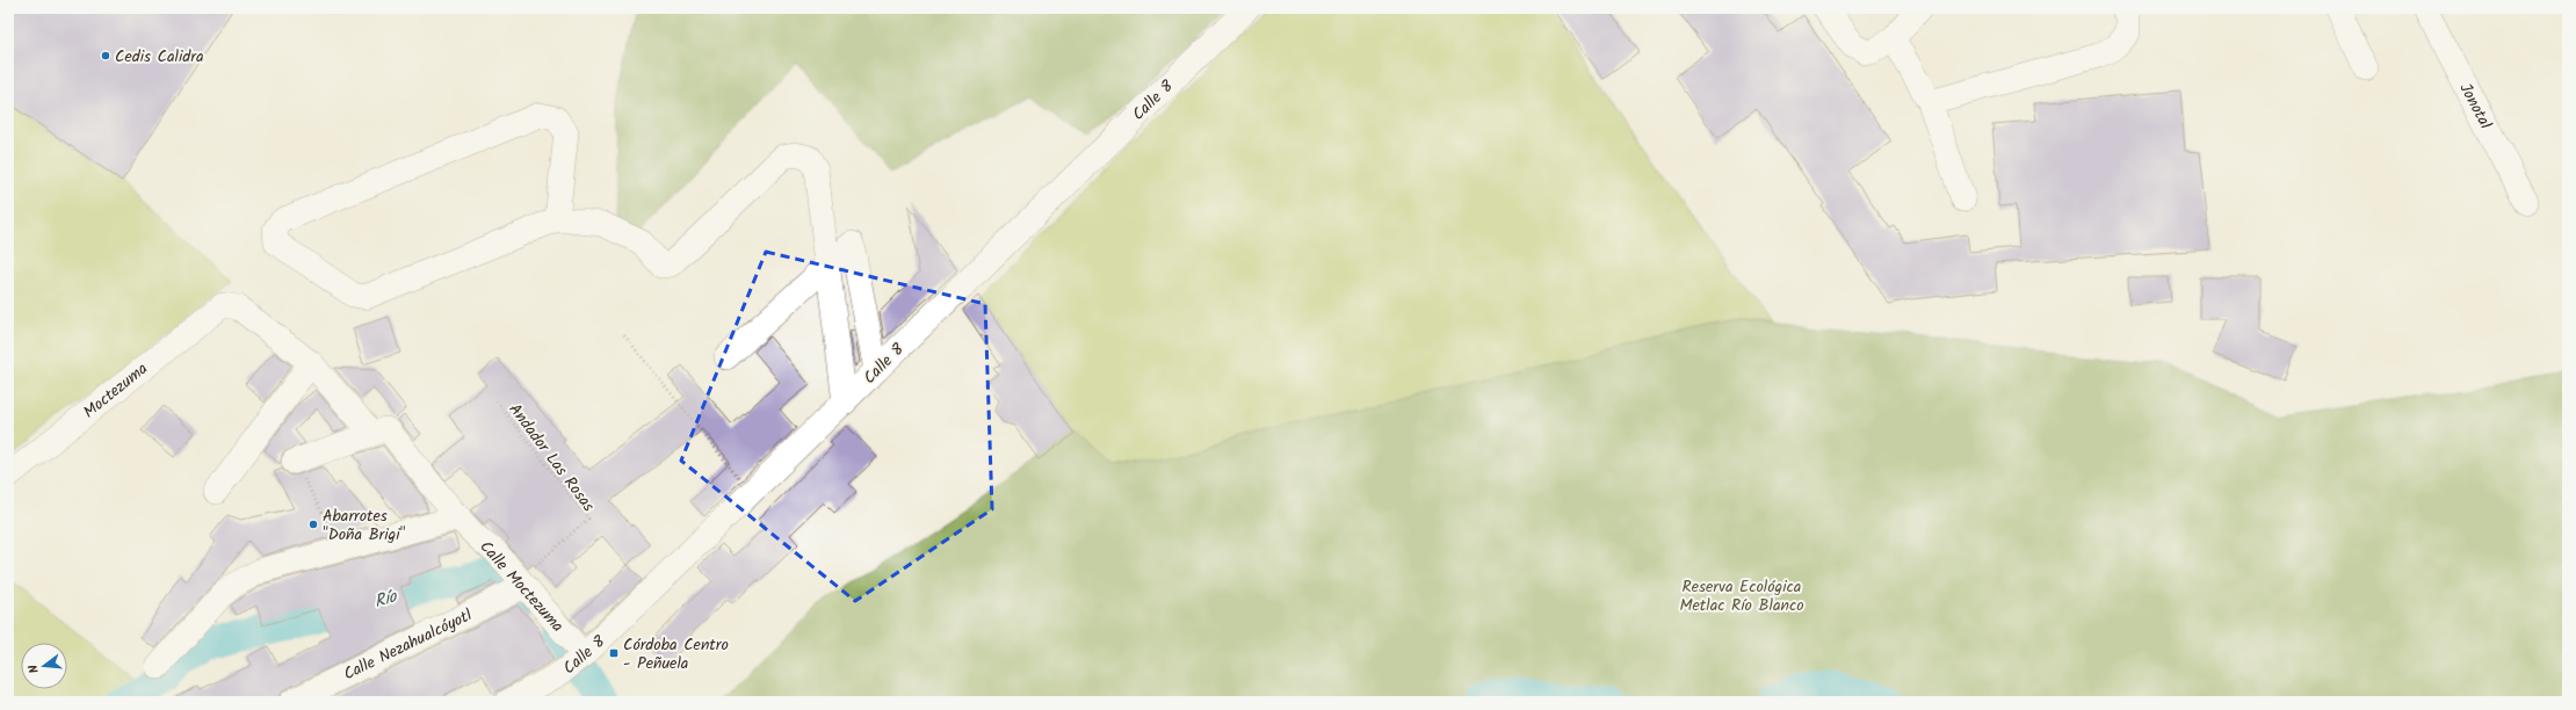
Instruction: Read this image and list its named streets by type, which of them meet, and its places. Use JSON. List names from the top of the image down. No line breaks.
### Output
{"streets":{"street":["Calle 8","Jonotal","Moctezuma","Calle Moctezuma","Calle Nezahualcóyotl"],"path":["Andador Las Rosas"]},"crossings":[["Calle 8","Calle Moctezuma"],["Andador Las Rosas","Calle Moctezuma"],["Andador Las Rosas","Calle Nezahualcóyotl"],["Calle Moctezuma","Calle Nezahualcóyotl"]],"water":["Río"],"parks":["Reserva Ecológica Metlac Río Blanco"],"places":{"other":["Cedis Calidra","Abarrotes \"Doña Brigi\""],"transit":["Córdoba Centro - Peñuela"]},"north":"left"}
